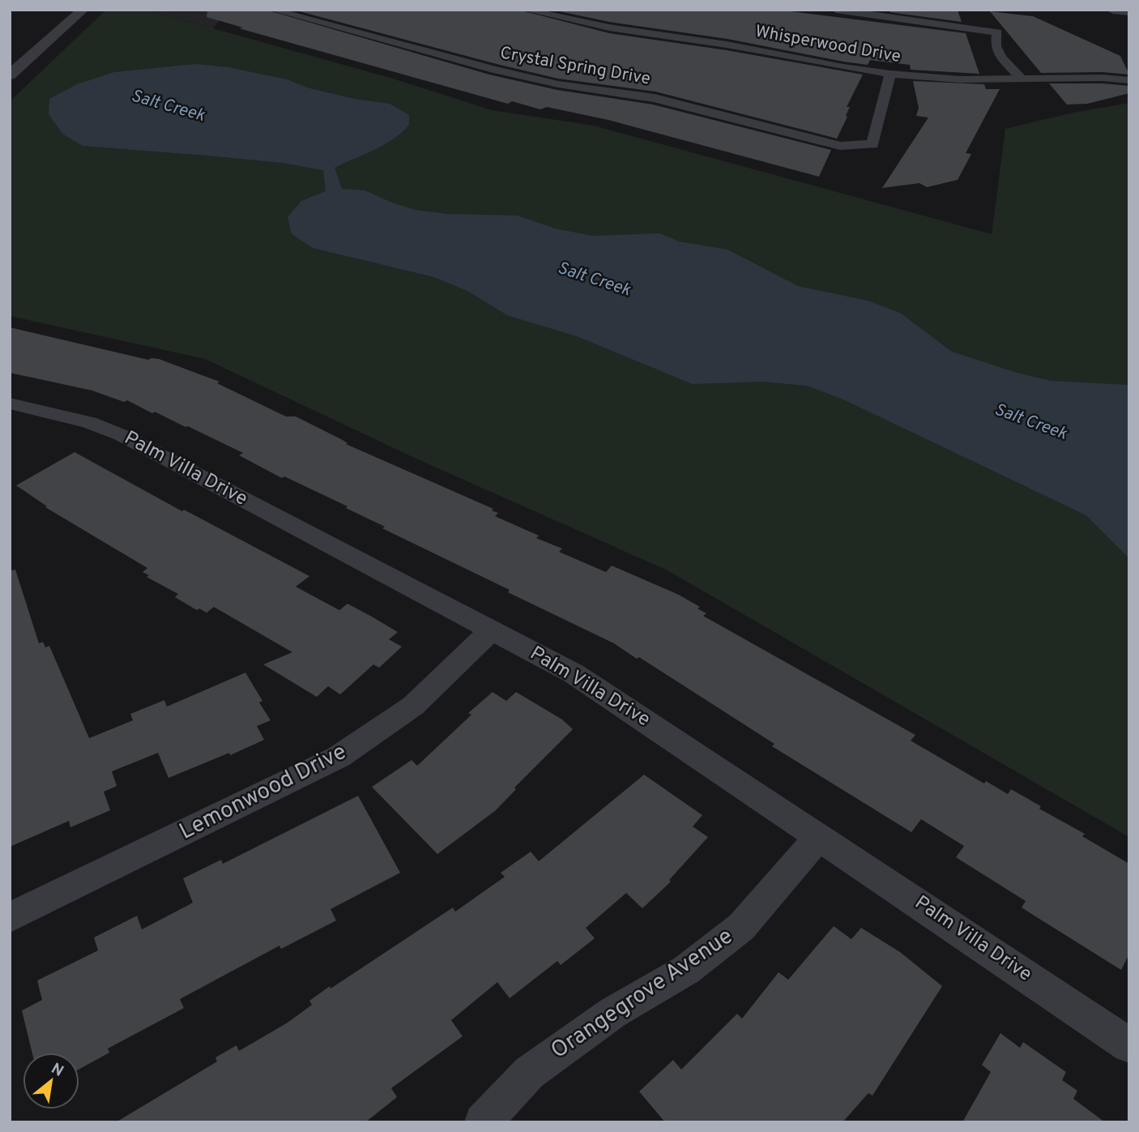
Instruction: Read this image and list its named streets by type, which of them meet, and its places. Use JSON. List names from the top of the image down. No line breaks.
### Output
{"streets":{"street":["Whisperwood Drive","Crystal Spring Drive","Palm Villa Drive","Lemonwood Drive","Orangegrove Avenue"]},"crossings":[["Whisperwood Drive","Crystal Spring Drive"],["Palm Villa Drive","Lemonwood Drive"],["Palm Villa Drive","Orangegrove Avenue"]],"water":["Salt Creek"],"north":"top right"}
